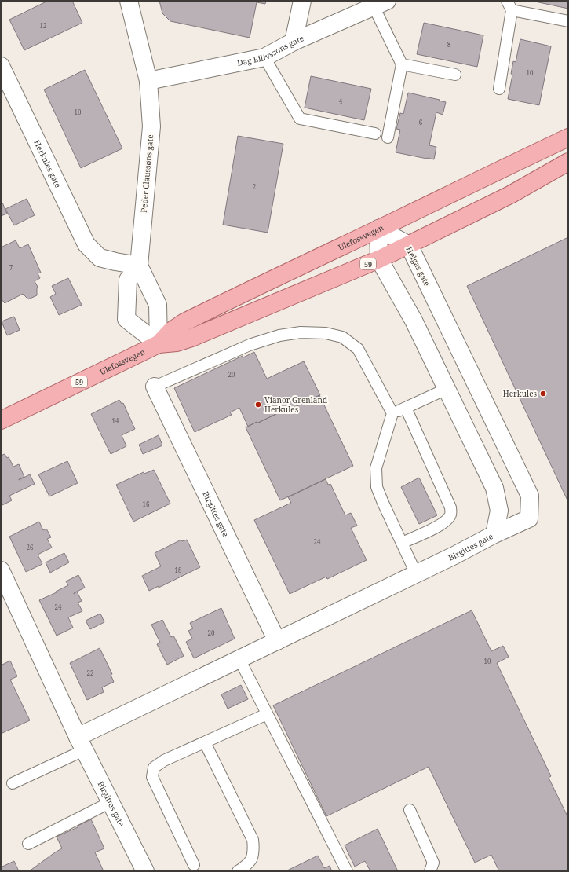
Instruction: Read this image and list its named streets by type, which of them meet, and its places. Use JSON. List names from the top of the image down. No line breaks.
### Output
{"streets":{"main road":["Ulefossvegen","59"],"street":["Dag Eilivssons gate","Herkules gate","Peder Claussøns gate","Helgas gate","Birgittes gate"]},"crossings":[["Dag Eilivssons gate","Peder Claussøns gate"],["Herkules gate","Peder Claussøns gate"],["Ulefossvegen","Helgas gate"],["Helgas gate","Birgittes gate"]],"places":["Herkules","Vianor Grenland Herkules"],"house_numbers":["12","8","10","4","10","6","2","7","20","14","16","24","26","18","24","20","10","22"]}
